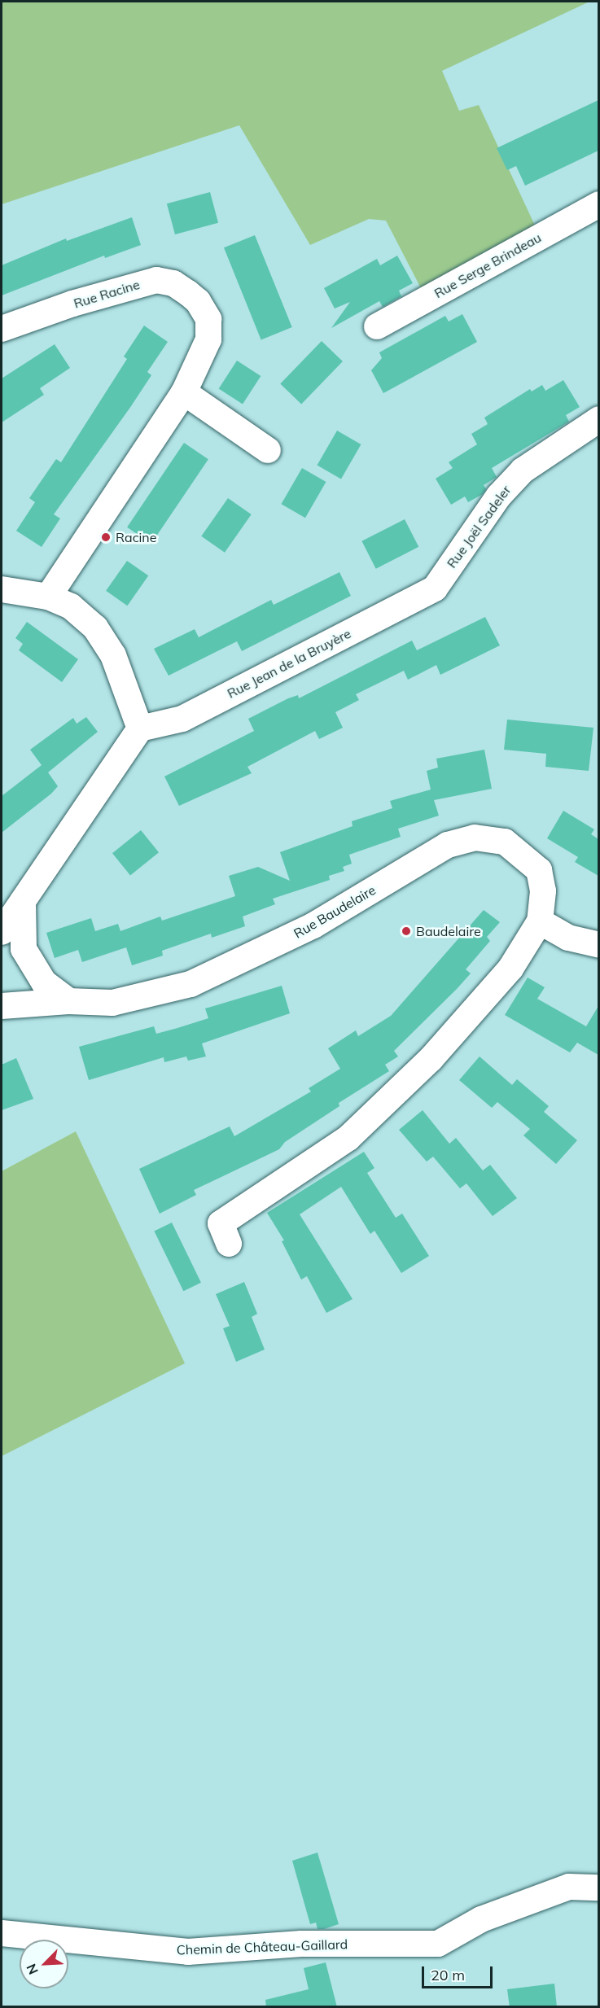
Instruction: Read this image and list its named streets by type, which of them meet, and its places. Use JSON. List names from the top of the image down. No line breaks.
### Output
{"streets":{"street":["Rue Serge Brindeau","Rue Racine","Rue Joël Sadeler","Rue Jean de la Bruyère","Rue Baudelaire","Chemin de Château-Gaillard"]},"crossings":[["Rue Joël Sadeler","Rue Jean de la Bruyère"]],"places":["Racine","Baudelaire"],"scale_bar":"20 m","north":"bottom left"}
